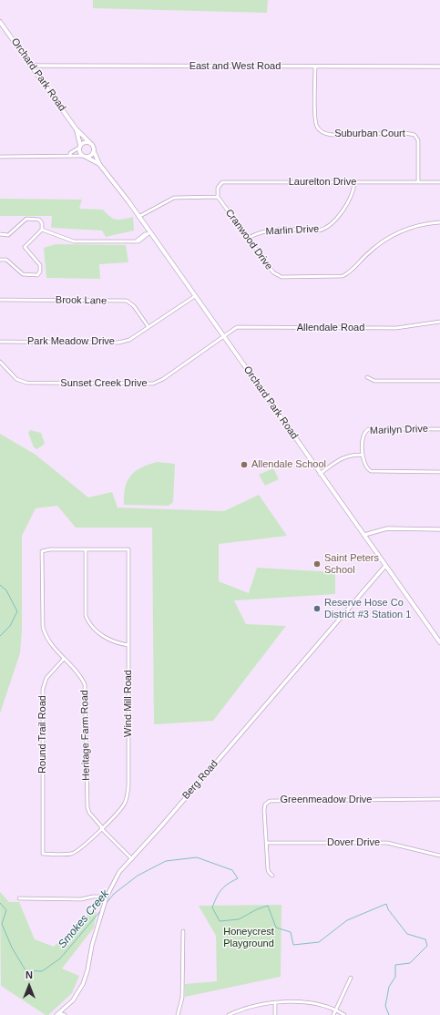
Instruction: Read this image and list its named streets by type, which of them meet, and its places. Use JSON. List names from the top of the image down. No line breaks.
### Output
{"streets":{"main road":["Orchard Park Road"],"street":["East and West Road","Suburban Court","Laurelton Drive","Marlin Drive","Cranwood Drive","Brook Lane","Allendale Road","Park Meadow Drive","Sunset Creek Drive","Marilyn Drive","Wind Mill Road","Round Trail Road","Heritage Farm Road","Berg Road","Greenmeadow Drive","Dover Drive"]},"crossings":[["East and West Road","Orchard Park Road"],["East and West Road","Suburban Court"],["Orchard Park Road","Allendale Road"],["Orchard Park Road","Park Meadow Drive"],["Orchard Park Road","Sunset Creek Drive"],["Orchard Park Road","Berg Road"],["Suburban Court","Laurelton Drive"],["Laurelton Drive","Marlin Drive"],["Laurelton Drive","Cranwood Drive"],["Marlin Drive","Cranwood Drive"],["Brook Lane","Park Meadow Drive"],["Allendale Road","Sunset Creek Drive"],["Wind Mill Road","Round Trail Road"],["Wind Mill Road","Heritage Farm Road"],["Round Trail Road","Heritage Farm Road"],["Heritage Farm Road","Berg Road"],["Greenmeadow Drive","Dover Drive"]],"water":["Smokes Creek"],"parks":["Honeycrest Playground"],"places":["Allendale School","Saint Peters School","Reserve Hose Co District #3 Station 1"],"north":"top"}
